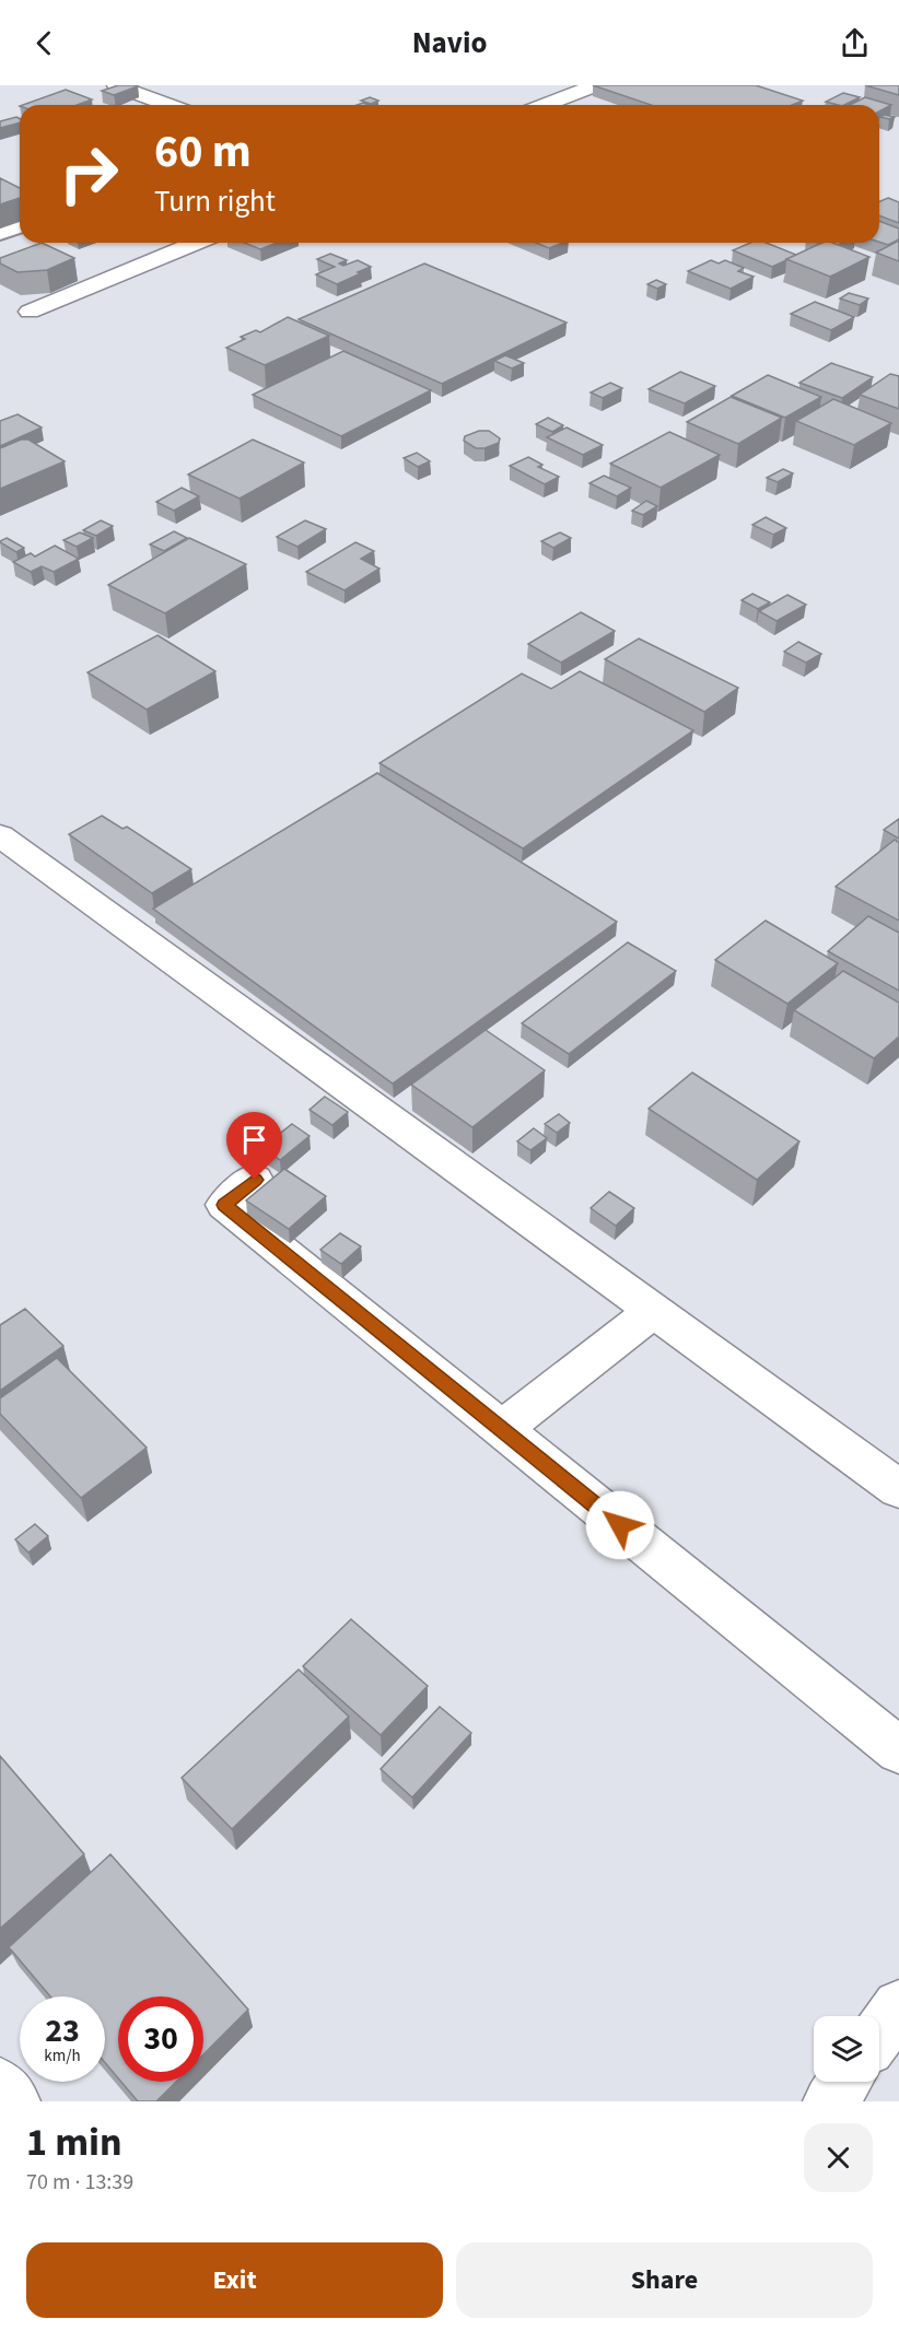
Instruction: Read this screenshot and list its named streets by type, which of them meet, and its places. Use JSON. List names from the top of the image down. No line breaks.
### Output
{"page":{"header":"Navio","turn":["60 m","Turn right"],"speed":"23 km/h","limit":"30","heading":["1 min","70 m · 13:39"],"buttons":["Exit","Share"]}}
